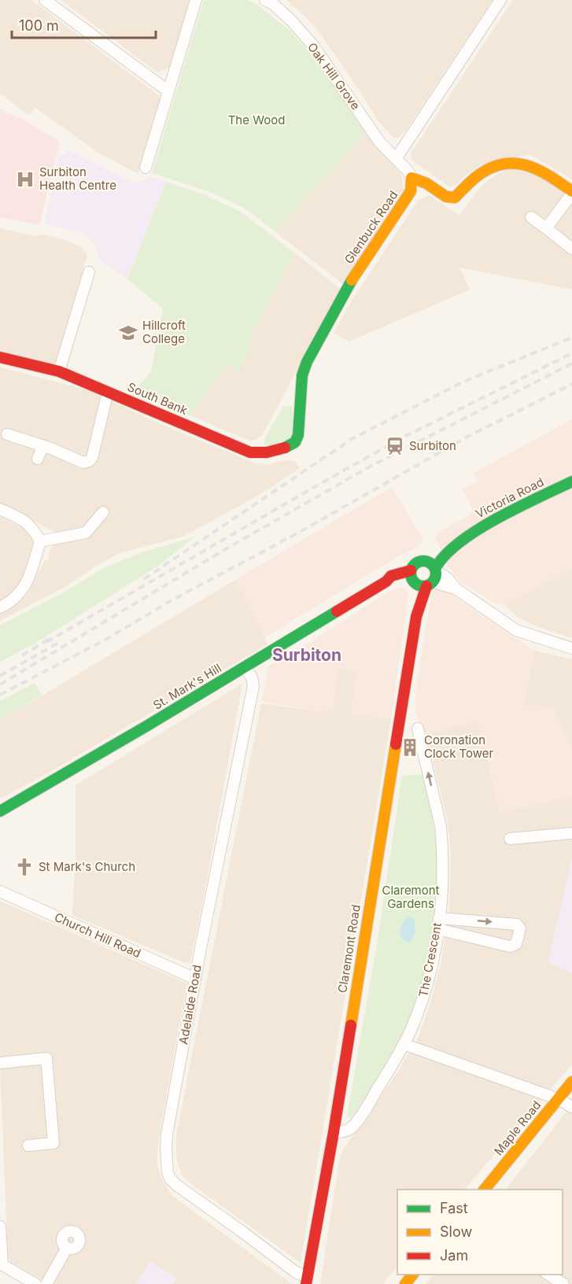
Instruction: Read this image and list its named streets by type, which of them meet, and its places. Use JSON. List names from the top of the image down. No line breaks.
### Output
{"streets":{"main road":["Glenbuck Road","South Bank","Victoria Road","St. Mark's Hill","Claremont Road","Maple Road"],"street":["Oak Hill Grove","Church Hill Road","The Crescent","Adelaide Road"]},"crossings":[["Oak Hill Grove","Glenbuck Road"],["Glenbuck Road","South Bank"],["Victoria Road","St. Mark's Hill"],["Victoria Road","Claremont Road"],["St. Mark's Hill","Claremont Road"],["St. Mark's Hill","Adelaide Road"],["Church Hill Road","Adelaide Road"],["Claremont Road","The Crescent"],["Claremont Road","Adelaide Road"]],"one_way":["The Crescent"],"districts":["Surbiton"],"parks":["The Wood","Claremont Gardens"],"places":{"hospital":["Surbiton Health Centre"],"school or university":["Hillcroft College"],"station":["Surbiton"],"building":["Coronation Clock Tower"],"church":["St Mark's Church"]},"legend":["Fast","Slow","Jam"],"scale_bar":"100 m"}
